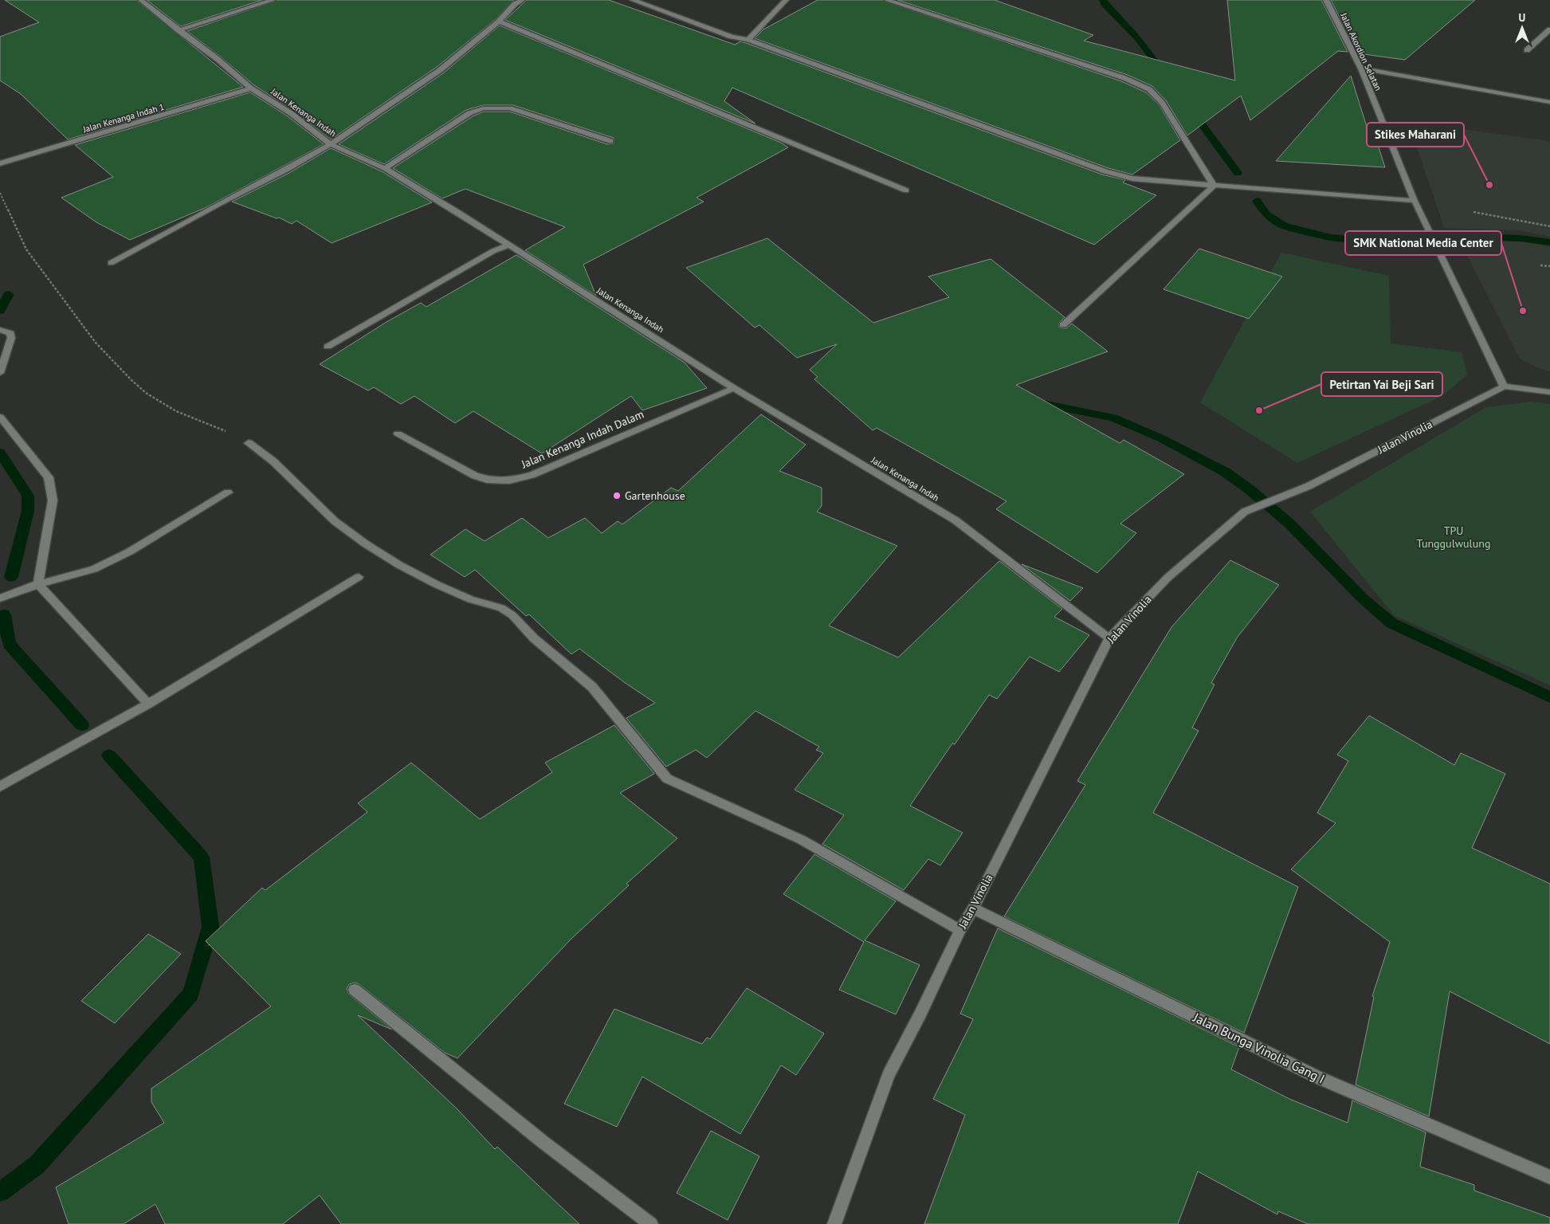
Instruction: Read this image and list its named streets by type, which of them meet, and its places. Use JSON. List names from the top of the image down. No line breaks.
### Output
{"streets":{"street":["Jalan Akordion Selatan","Jalan Kenanga Indah","Jalan Kenanga Indah 1","Jalan Vinolia","Jalan Kenanga Indah Dalam","Jalan Bunga Vinolia Gang I"]},"crossings":[["Jalan Kenanga Indah","Jalan Kenanga Indah 1"],["Jalan Kenanga Indah","Jalan Vinolia"],["Jalan Kenanga Indah","Jalan Kenanga Indah Dalam"],["Jalan Vinolia","Jalan Bunga Vinolia Gang I"]],"parks":["TPU Tunggulwulung"],"places":["Stikes Maharani","SMK National Media Center","Petirtan Yai Beji Sari","Gartenhouse"],"north":"top"}
